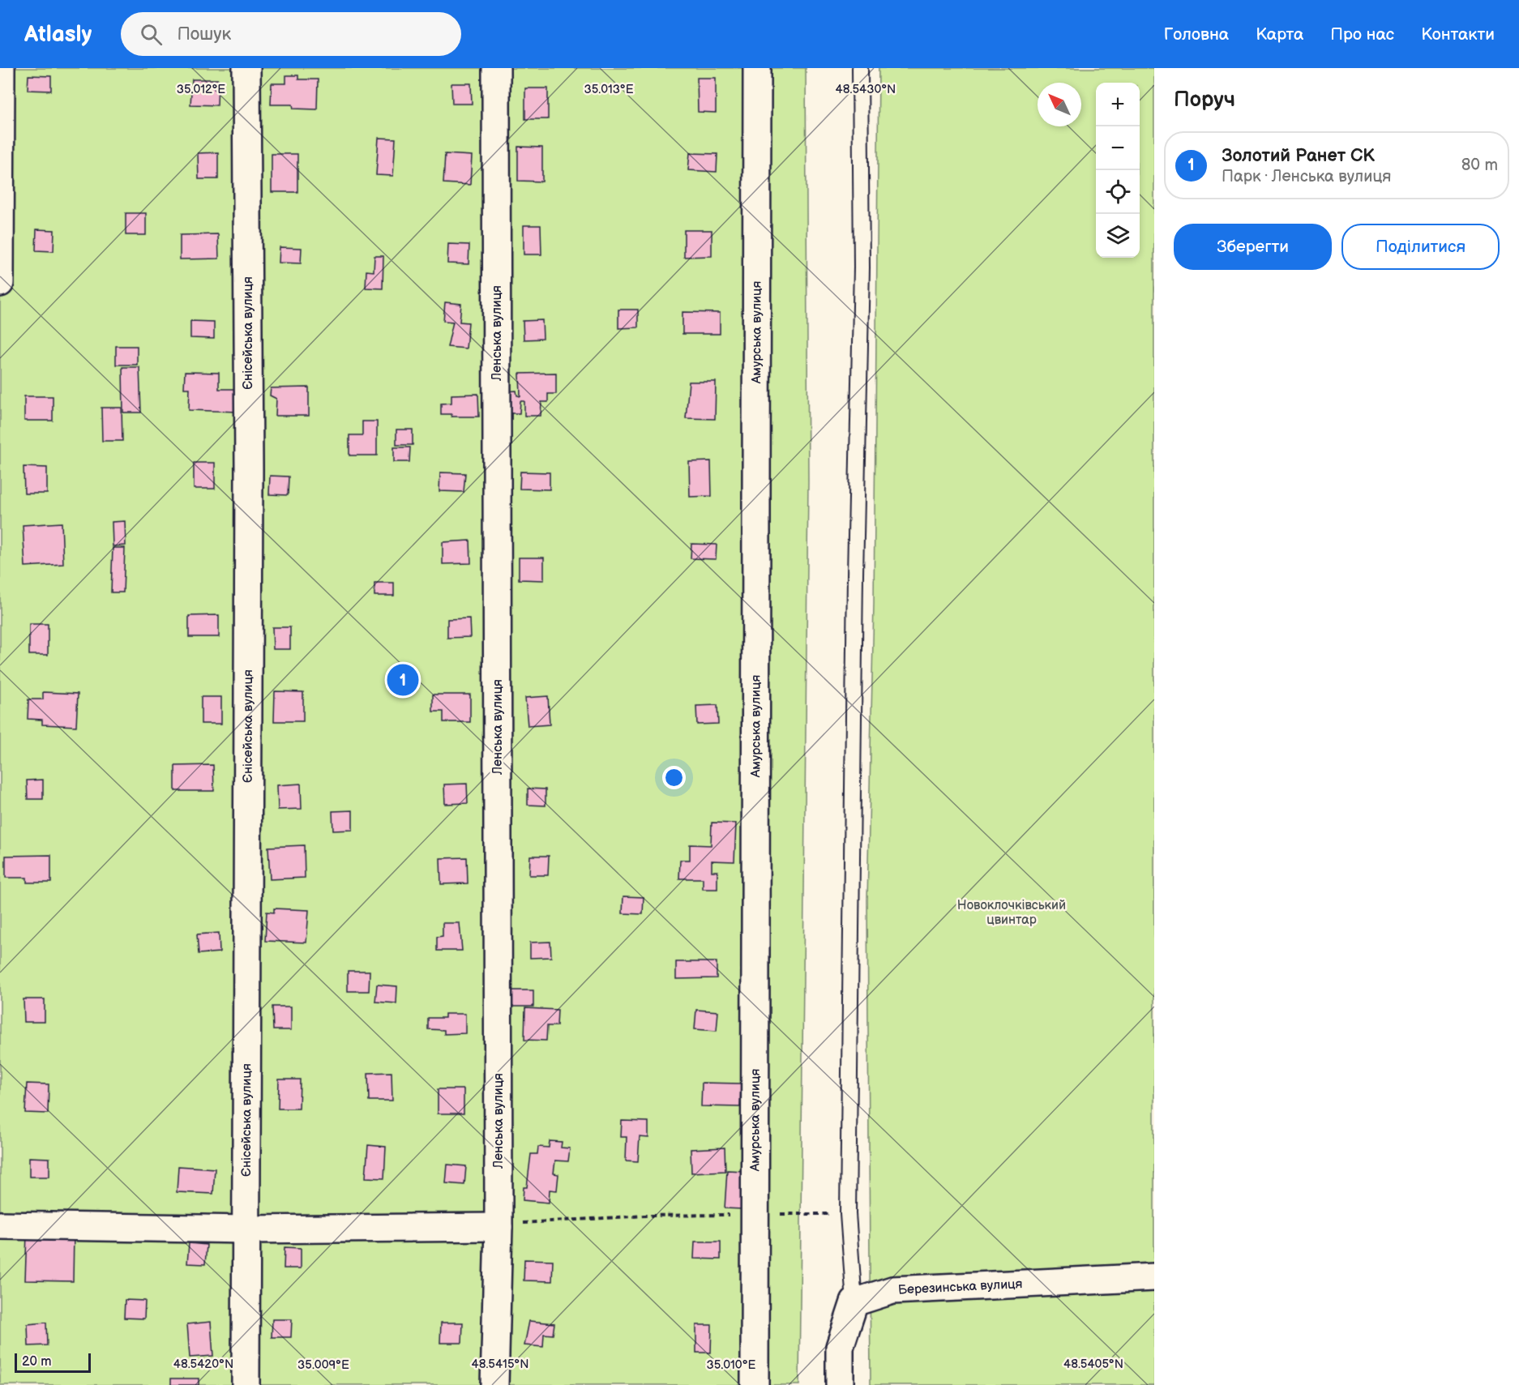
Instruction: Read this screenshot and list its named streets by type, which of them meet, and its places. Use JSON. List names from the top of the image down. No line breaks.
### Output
{"streets":{"street":["Єнісейська вулиця","Ленська вулиця","Амурська вулиця","Березинська вулиця"]},"parks":["Новоклочківський цвинтар"],"scale_bar":"20 m","north":"top left","page":{"header":"Atlasly","search":"Пошук","nav":["Головна","Карта","Про нас","Контакти"],"heading":"Поруч","map_buttons":["+","−"],"list":[{"mark":"1","name":"Золотий Ранет СК","note":"Парк · Ленська вулиця","value":"80 m"}],"buttons":["Зберегти","Поділитися"],"pins":"1","scale":"20 m"},"coordinates":["35.012°E","35.013°E","48.5430°N","48.5420°N","48.5415°N","48.5405°N","35.009°E","35.010°E"]}
